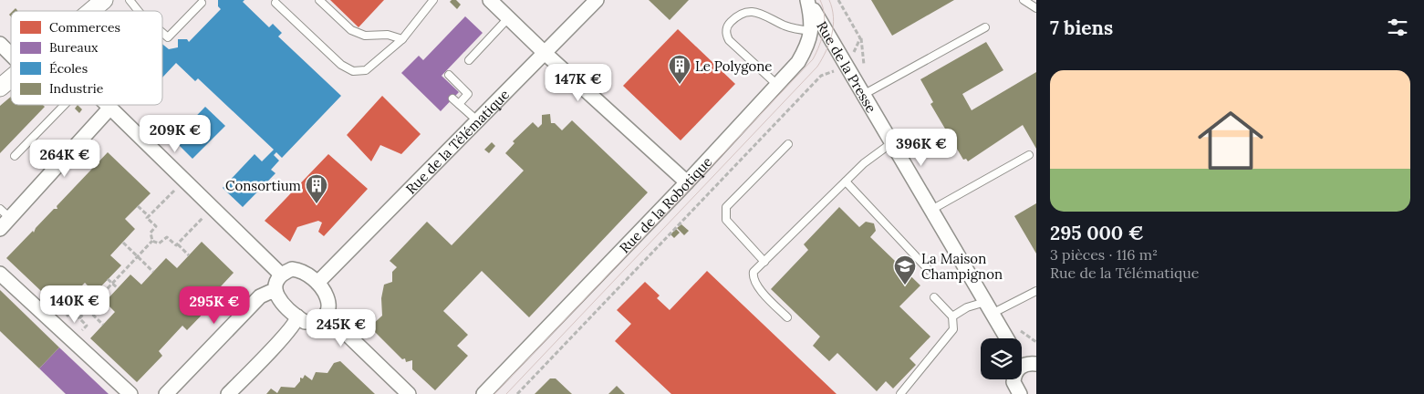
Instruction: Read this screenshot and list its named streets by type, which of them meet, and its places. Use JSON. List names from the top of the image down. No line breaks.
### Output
{"streets":{"street":["Rue de la Presse","Rue de la Télématique","Rue de la Robotique"]},"crossings":[["Rue de la Presse","Rue de la Robotique"]],"places":{"building":["Le Polygone","Consortium"],"school or university":["La Maison Champignon"]},"legend":["Commerces","Bureaux","Écoles","Industrie"],"page":{"heading":"7 biens","list":[{"name":"295 000 €","note":"3 pièces · 116 m² · Rue de la Télématique"}],"price":["147K €","209K €","396K €","264K €","140K €","295K €","245K €"]}}
